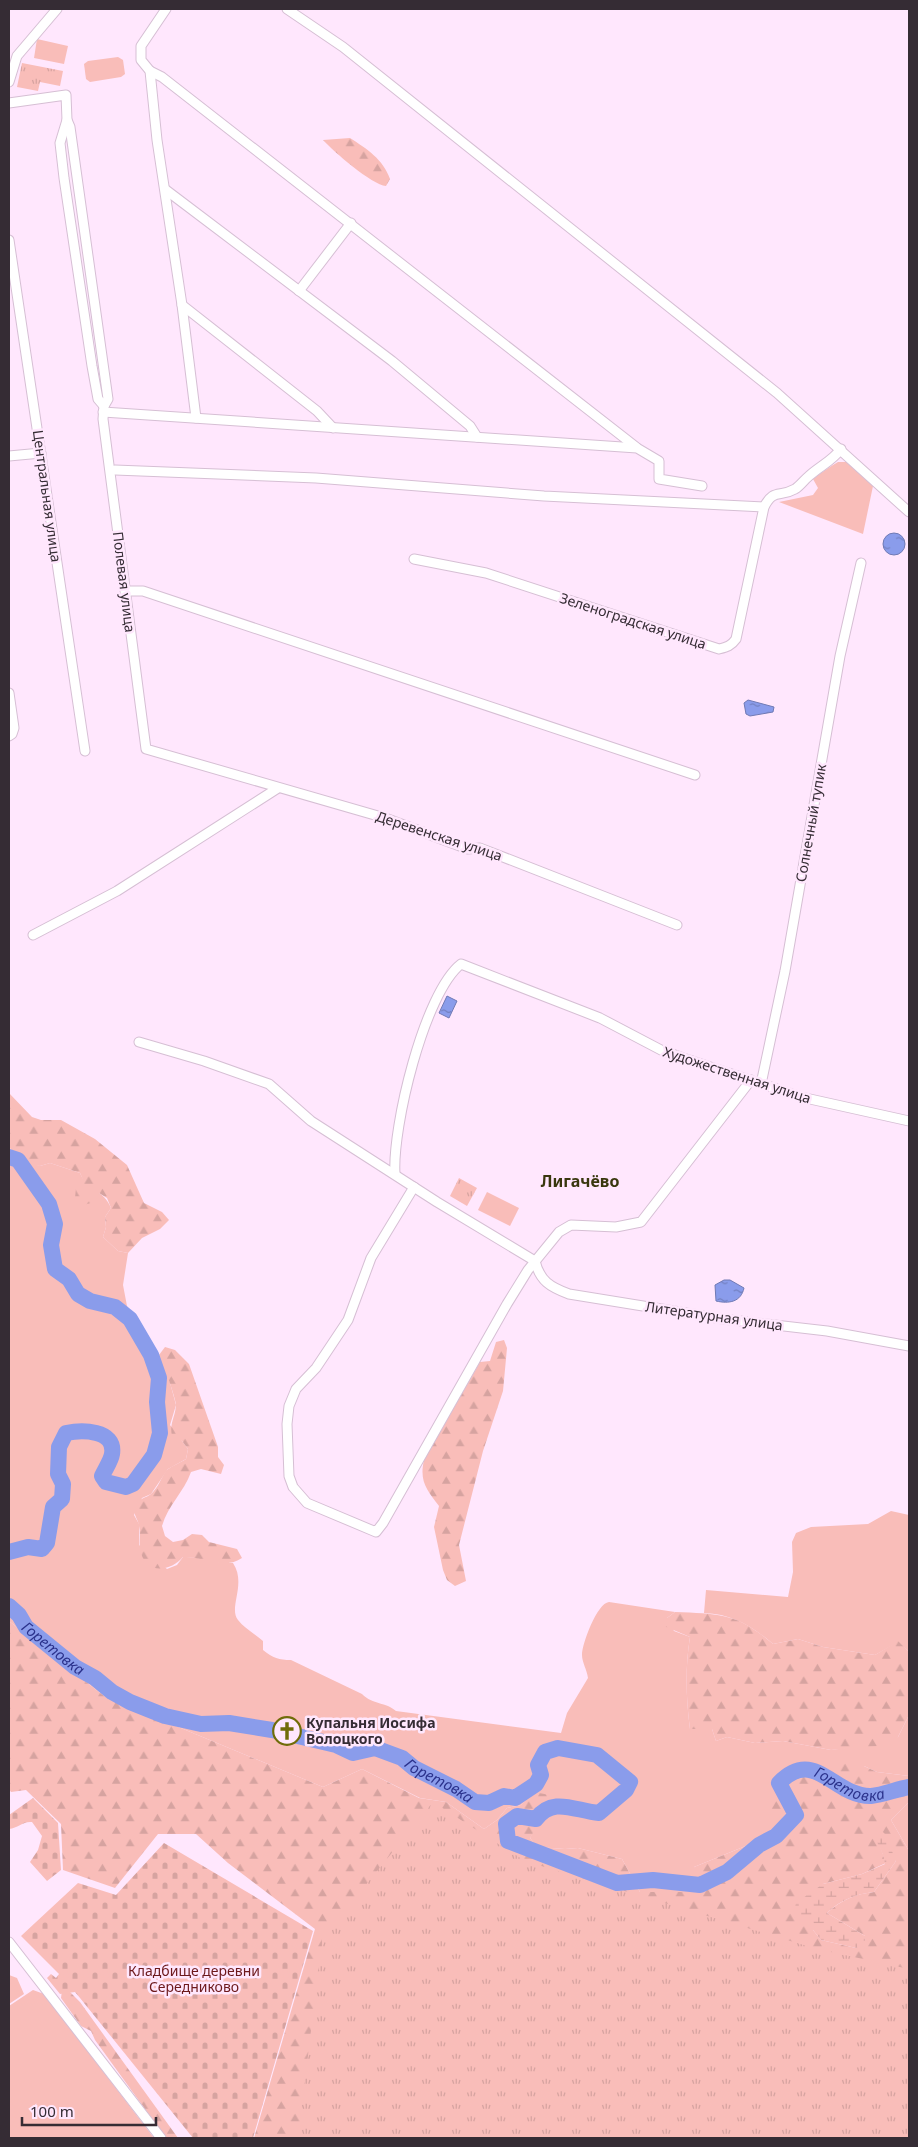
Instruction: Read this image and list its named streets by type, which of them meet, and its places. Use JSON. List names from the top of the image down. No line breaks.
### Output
{"streets":{"street":["Центральная улица","Полевая улица","Зеленоградская улица","Солнечный тупик","Деревенская улица","Художественная улица","Литературная улица"]},"crossings":[["Полевая улица","Деревенская улица"],["Солнечный тупик","Художественная улица"]],"districts":["Лигачёво"],"water":["Горетовка"],"parks":["Кладбище деревни Середниково"],"places":{"church":["Купальня Иосифа Волоцкого"]},"scale_bar":"100 m"}
